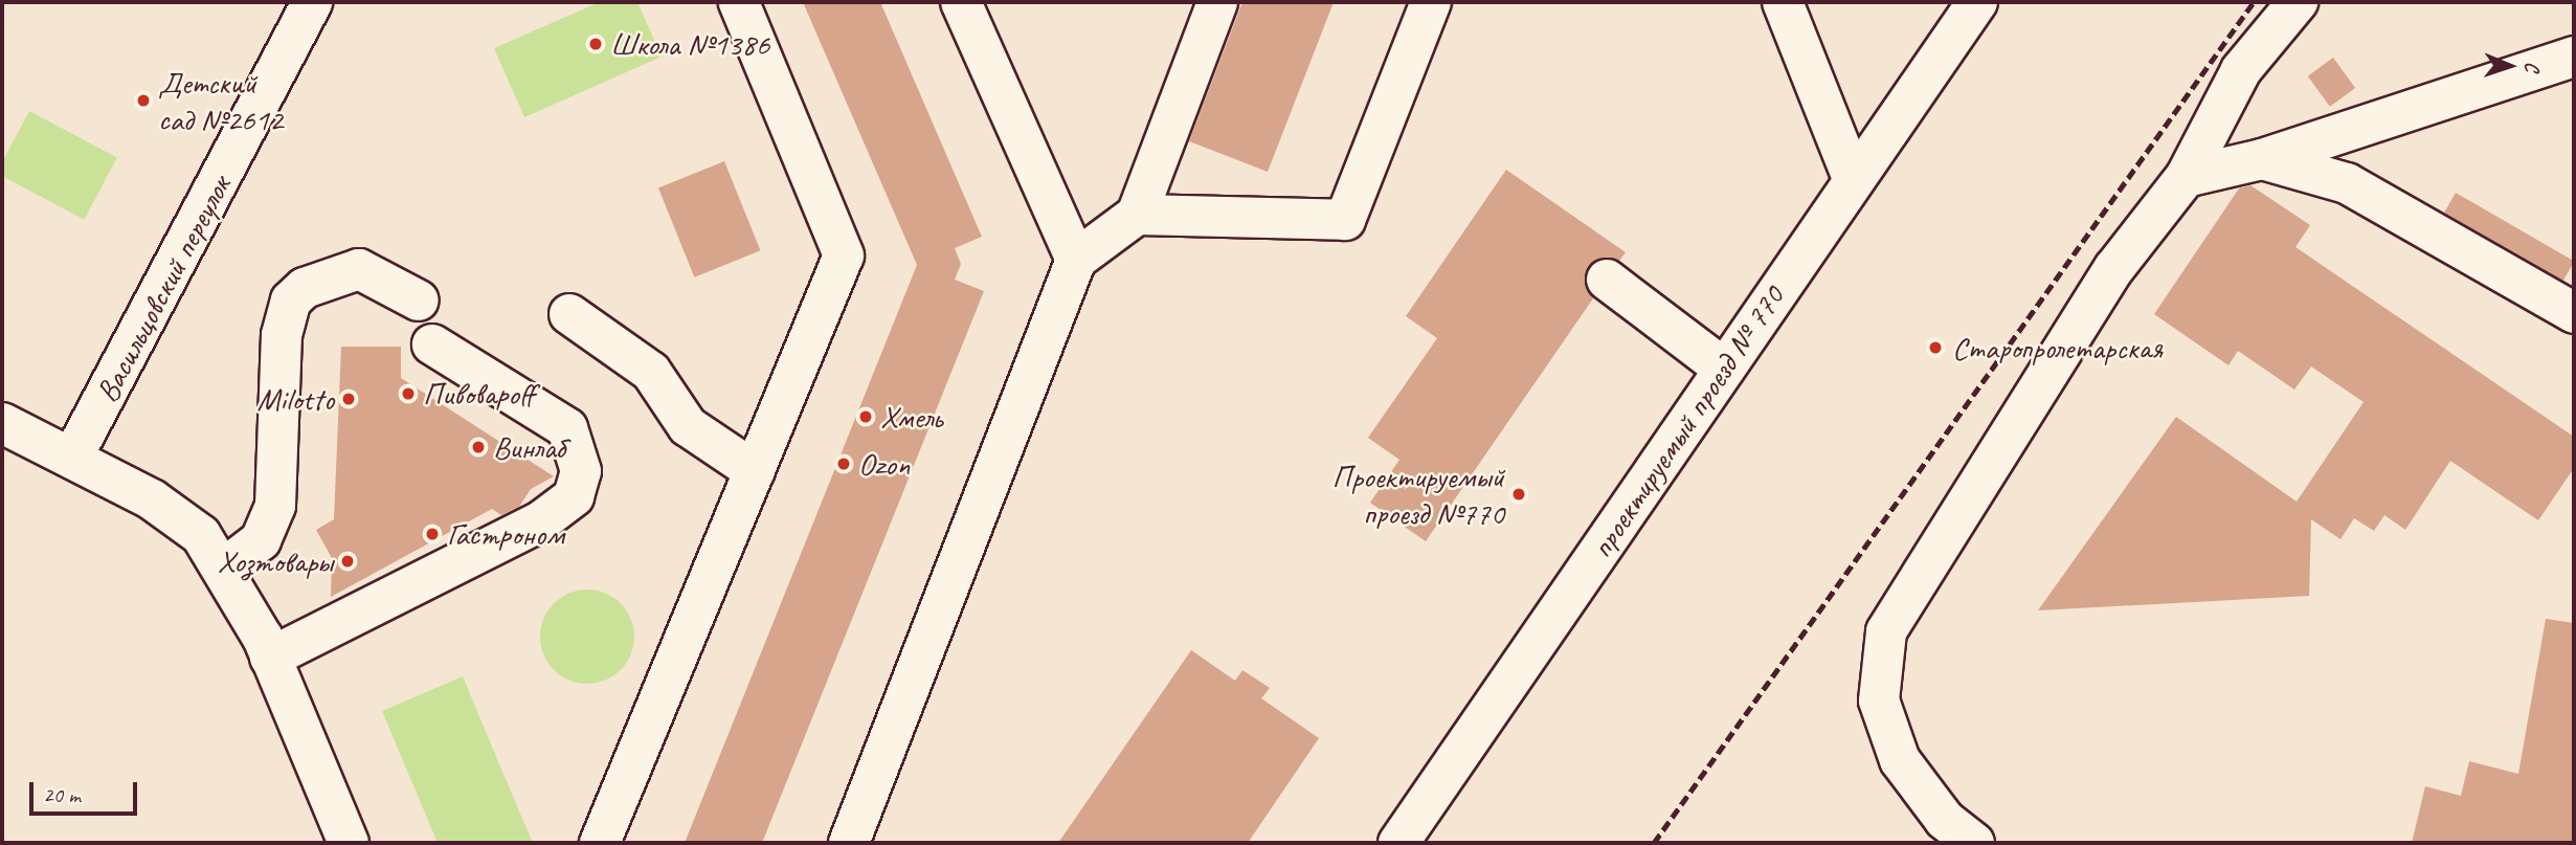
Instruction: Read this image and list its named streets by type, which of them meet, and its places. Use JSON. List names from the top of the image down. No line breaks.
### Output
{"streets":{"street":["Васильцовский переулок","проектируемый проезд № 770"]},"places":["Школа №1386","Детский сад №2612","Старопролетарская","Пивовароff","Milotto","Хмель","Винлаб","Ozon","Проектируемый проезд №770","Гастроном","Хозтовары"],"scale_bar":"20 m","north":"right"}
